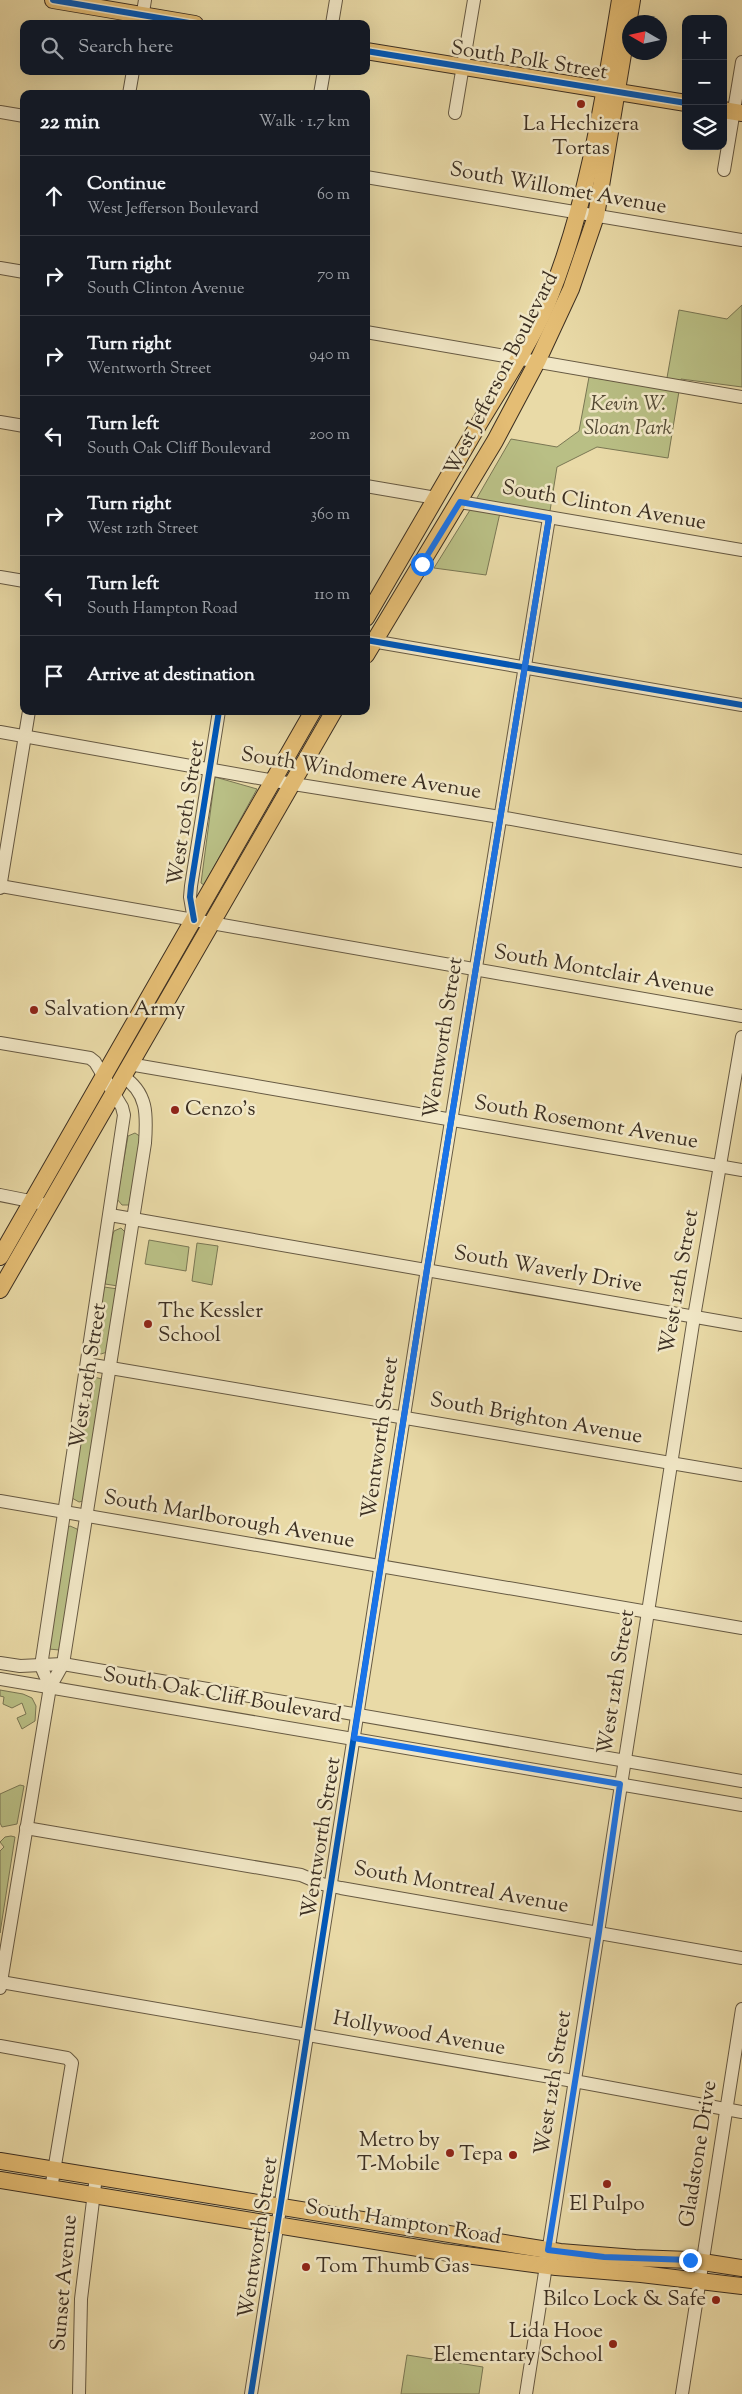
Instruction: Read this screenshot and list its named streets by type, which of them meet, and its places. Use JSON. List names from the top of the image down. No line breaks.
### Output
{"streets":{"main road":["South Polk Street","West Jefferson Boulevard","South Hampton Road"],"street":["South Willomet Avenue","South Clinton Avenue","South Windomere Avenue","West 10th Street","South Montclair Avenue","Wentworth Street","South Rosemont Avenue","South Waverly Drive","West 12th Street","South Brighton Avenue","South Marlborough Avenue","South Oak Cliff Boulevard","South Montreal Avenue","Hollywood Avenue","Gladstone Drive","Sunset Avenue"]},"crossings":[["South Polk Street","West Jefferson Boulevard"],["South Willomet Avenue","West Jefferson Boulevard"],["West Jefferson Boulevard","South Clinton Avenue"],["South Clinton Avenue","Wentworth Street"],["South Windomere Avenue","West 10th Street"],["South Windomere Avenue","Wentworth Street"],["West 10th Street","South Montclair Avenue"],["West 10th Street","South Rosemont Avenue"],["West 10th Street","South Waverly Drive"],["West 10th Street","South Brighton Avenue"],["West 10th Street","South Marlborough Avenue"],["West 10th Street","South Oak Cliff Boulevard"],["West 10th Street","South Montreal Avenue"],["West 10th Street","Hollywood Avenue"],["South Montclair Avenue","Wentworth Street"],["Wentworth Street","South Rosemont Avenue"],["Wentworth Street","South Waverly Drive"],["Wentworth Street","South Brighton Avenue"],["Wentworth Street","South Marlborough Avenue"],["Wentworth Street","South Oak Cliff Boulevard"],["Wentworth Street","South Montreal Avenue"],["Wentworth Street","Hollywood Avenue"],["Wentworth Street","South Hampton Road"],["South Rosemont Avenue","West 12th Street"],["South Waverly Drive","West 12th Street"],["West 12th Street","South Brighton Avenue"],["West 12th Street","South Marlborough Avenue"],["West 12th Street","South Oak Cliff Boulevard"],["West 12th Street","South Montreal Avenue"],["West 12th Street","Hollywood Avenue"],["West 12th Street","South Hampton Road"],["Hollywood Avenue","Gladstone Drive"],["Gladstone Drive","South Hampton Road"],["South Hampton Road","Sunset Avenue"]],"parks":["Kevin W. Sloan Park"],"places":["La Hechizera Tortas","Salvation Army","Cenzo's","The Kessler School","Metro by T-Mobile","Tepa","El Pulpo","Tom Thumb Gas","Bilco Lock & Safe","Lida Hooe Elementary School"],"north":"left","page":{"map_buttons":["+","−"],"search":"Search here","heading":["22 min","Walk · 1.7 km"],"list":[["Continue","West Jefferson Boulevard","60 m"],["Turn right","South Clinton Avenue","70 m"],["Turn right","Wentworth Street","940 m"],["Turn left","South Oak Cliff Boulevard","200 m"],["Turn right","West 12th Street","360 m"],["Turn left","South Hampton Road","110 m"],"Arrive at destination"]}}
